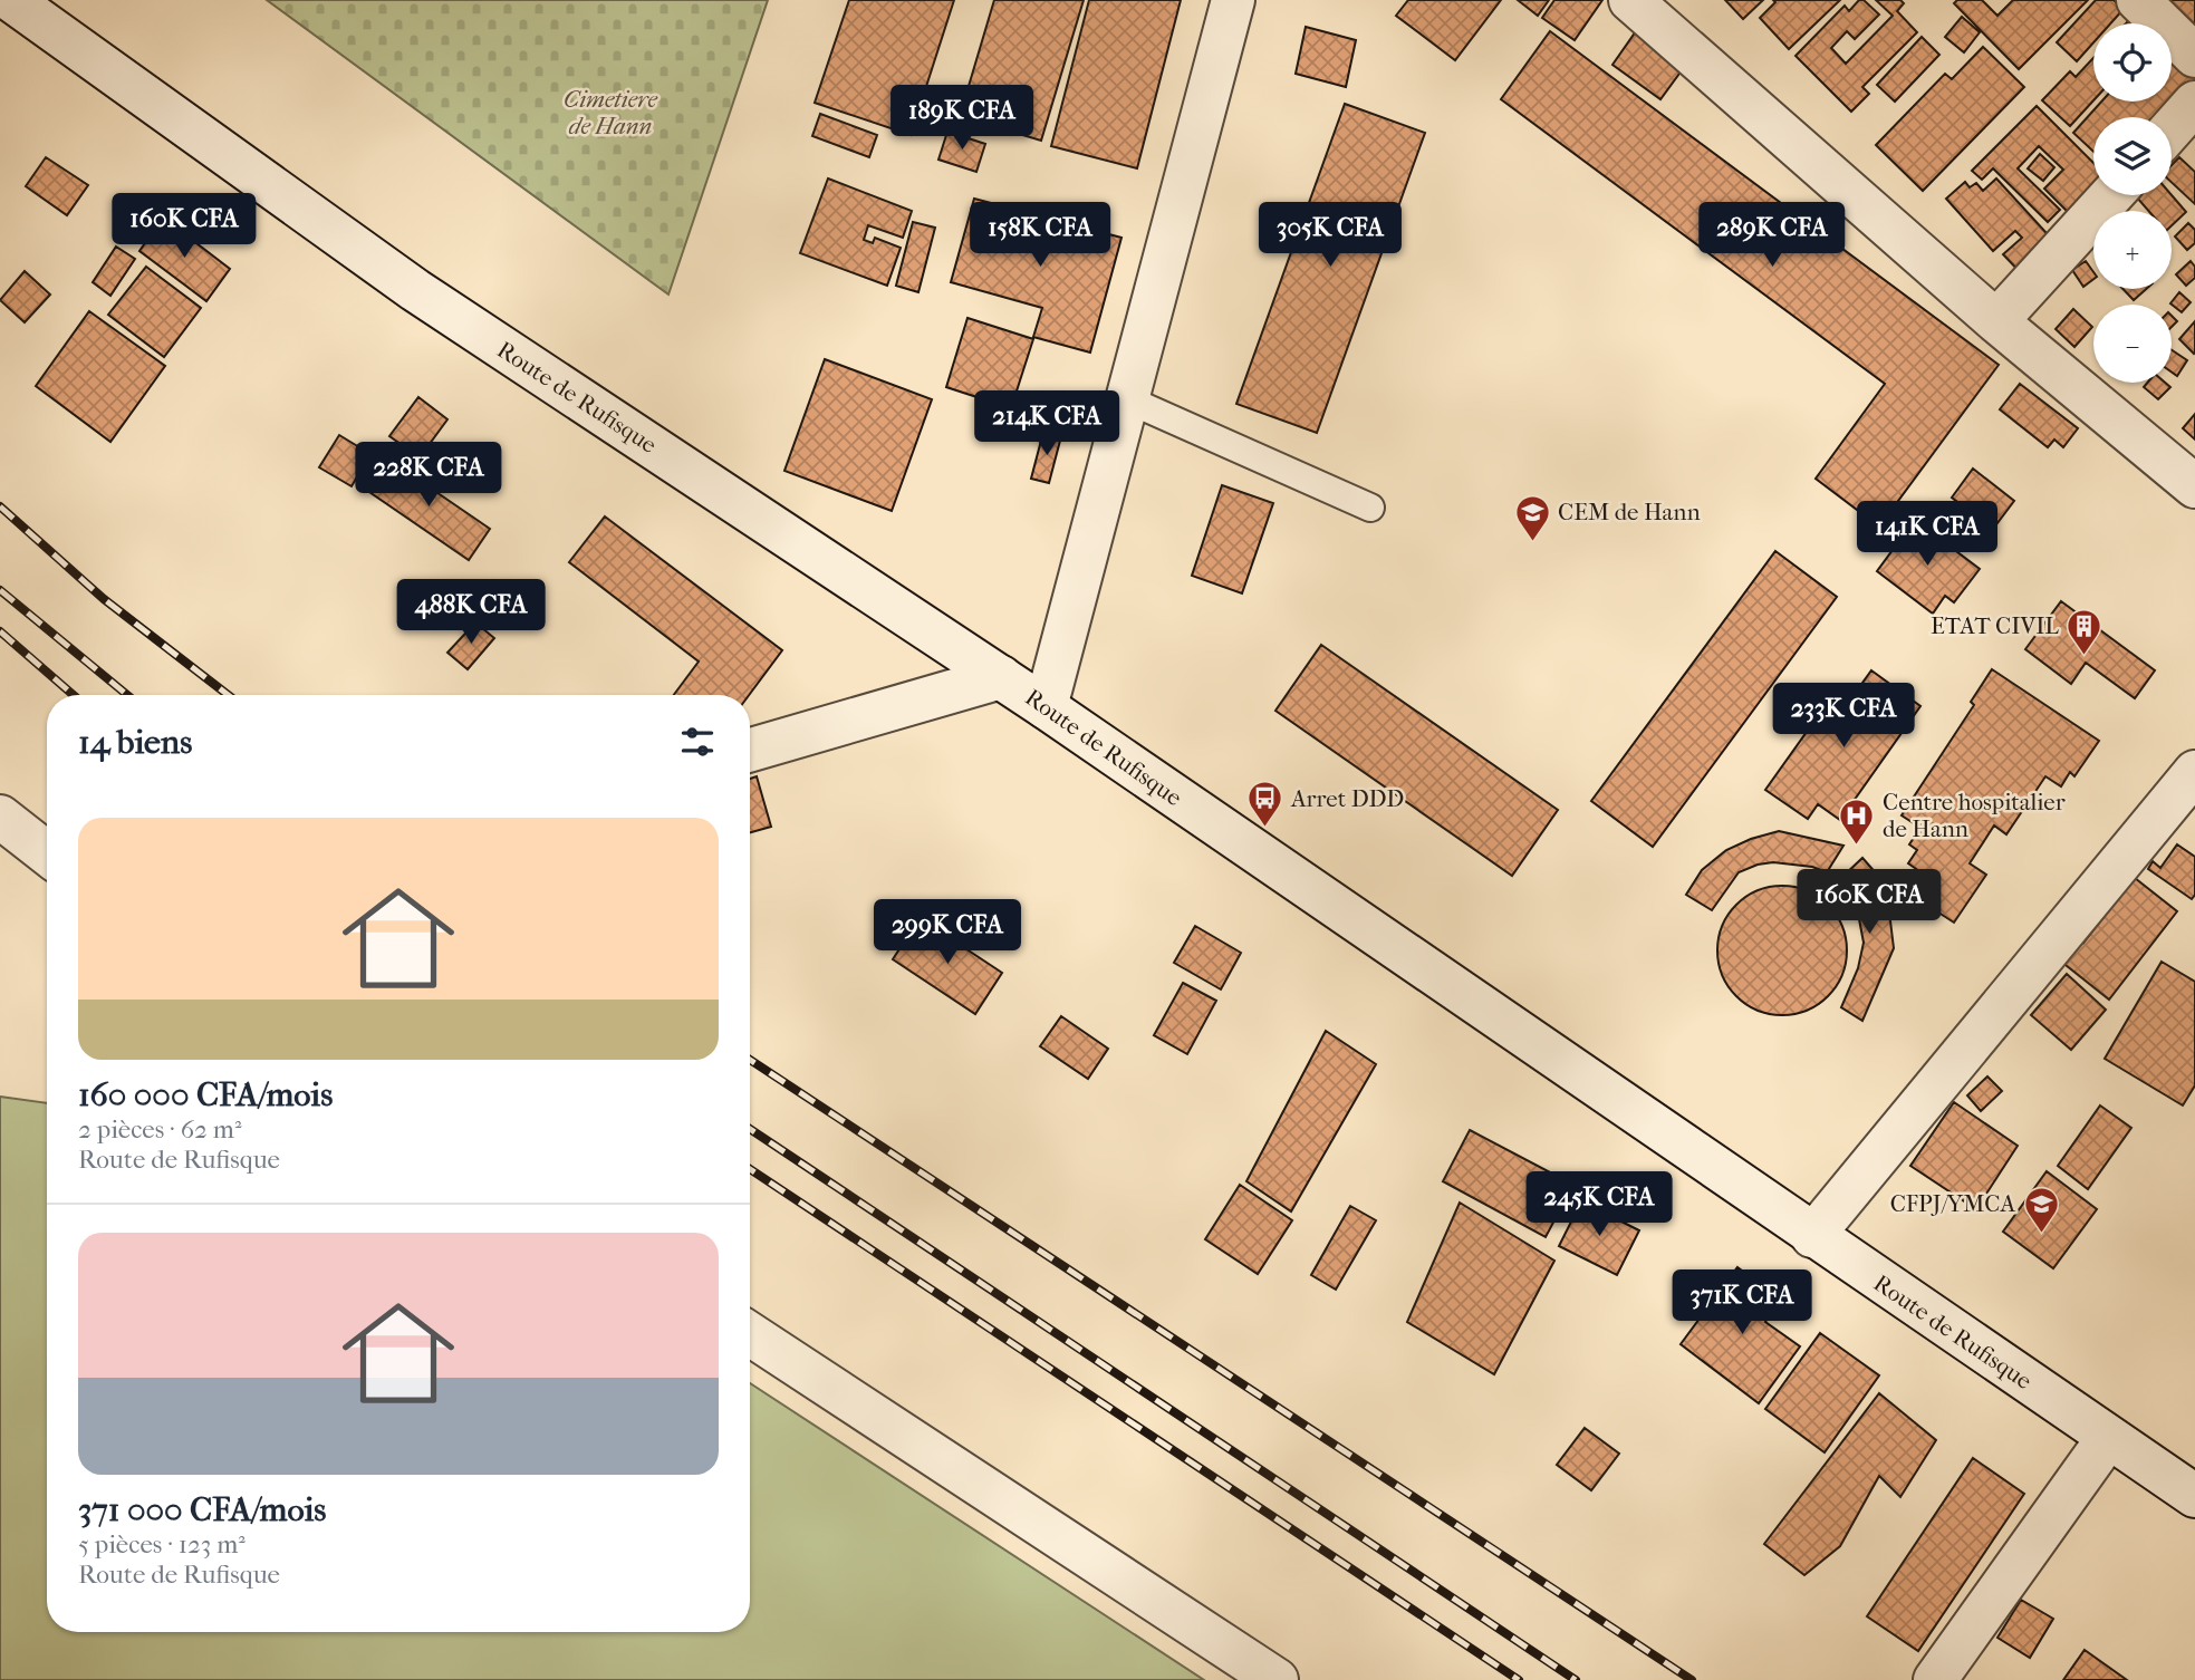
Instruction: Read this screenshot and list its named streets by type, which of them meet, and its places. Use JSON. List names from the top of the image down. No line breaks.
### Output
{"streets":{"street":["Route de Rufisque"]},"parks":["Cimetiere de Hann"],"places":{"school or university":["CEM de Hann","CFPJ/YMCA"],"building":["ETAT CIVIL"],"bus stop":["Arret DDD"],"hospital":["Centre hospitalier de Hann"]},"page":{"map_buttons":["+","−"],"price":["189K CFA","160K CFA","158K CFA","305K CFA","289K CFA","214K CFA","228K CFA","141K CFA","488K CFA","233K CFA","160K CFA","299K CFA","245K CFA","371K CFA"],"heading":"14 biens","list":[{"name":"160 000 CFA/mois","note":"2 pièces · 62 m² · Route de Rufisque"},{"name":"371 000 CFA/mois","note":"5 pièces · 123 m² · Route de Rufisque"}]}}
